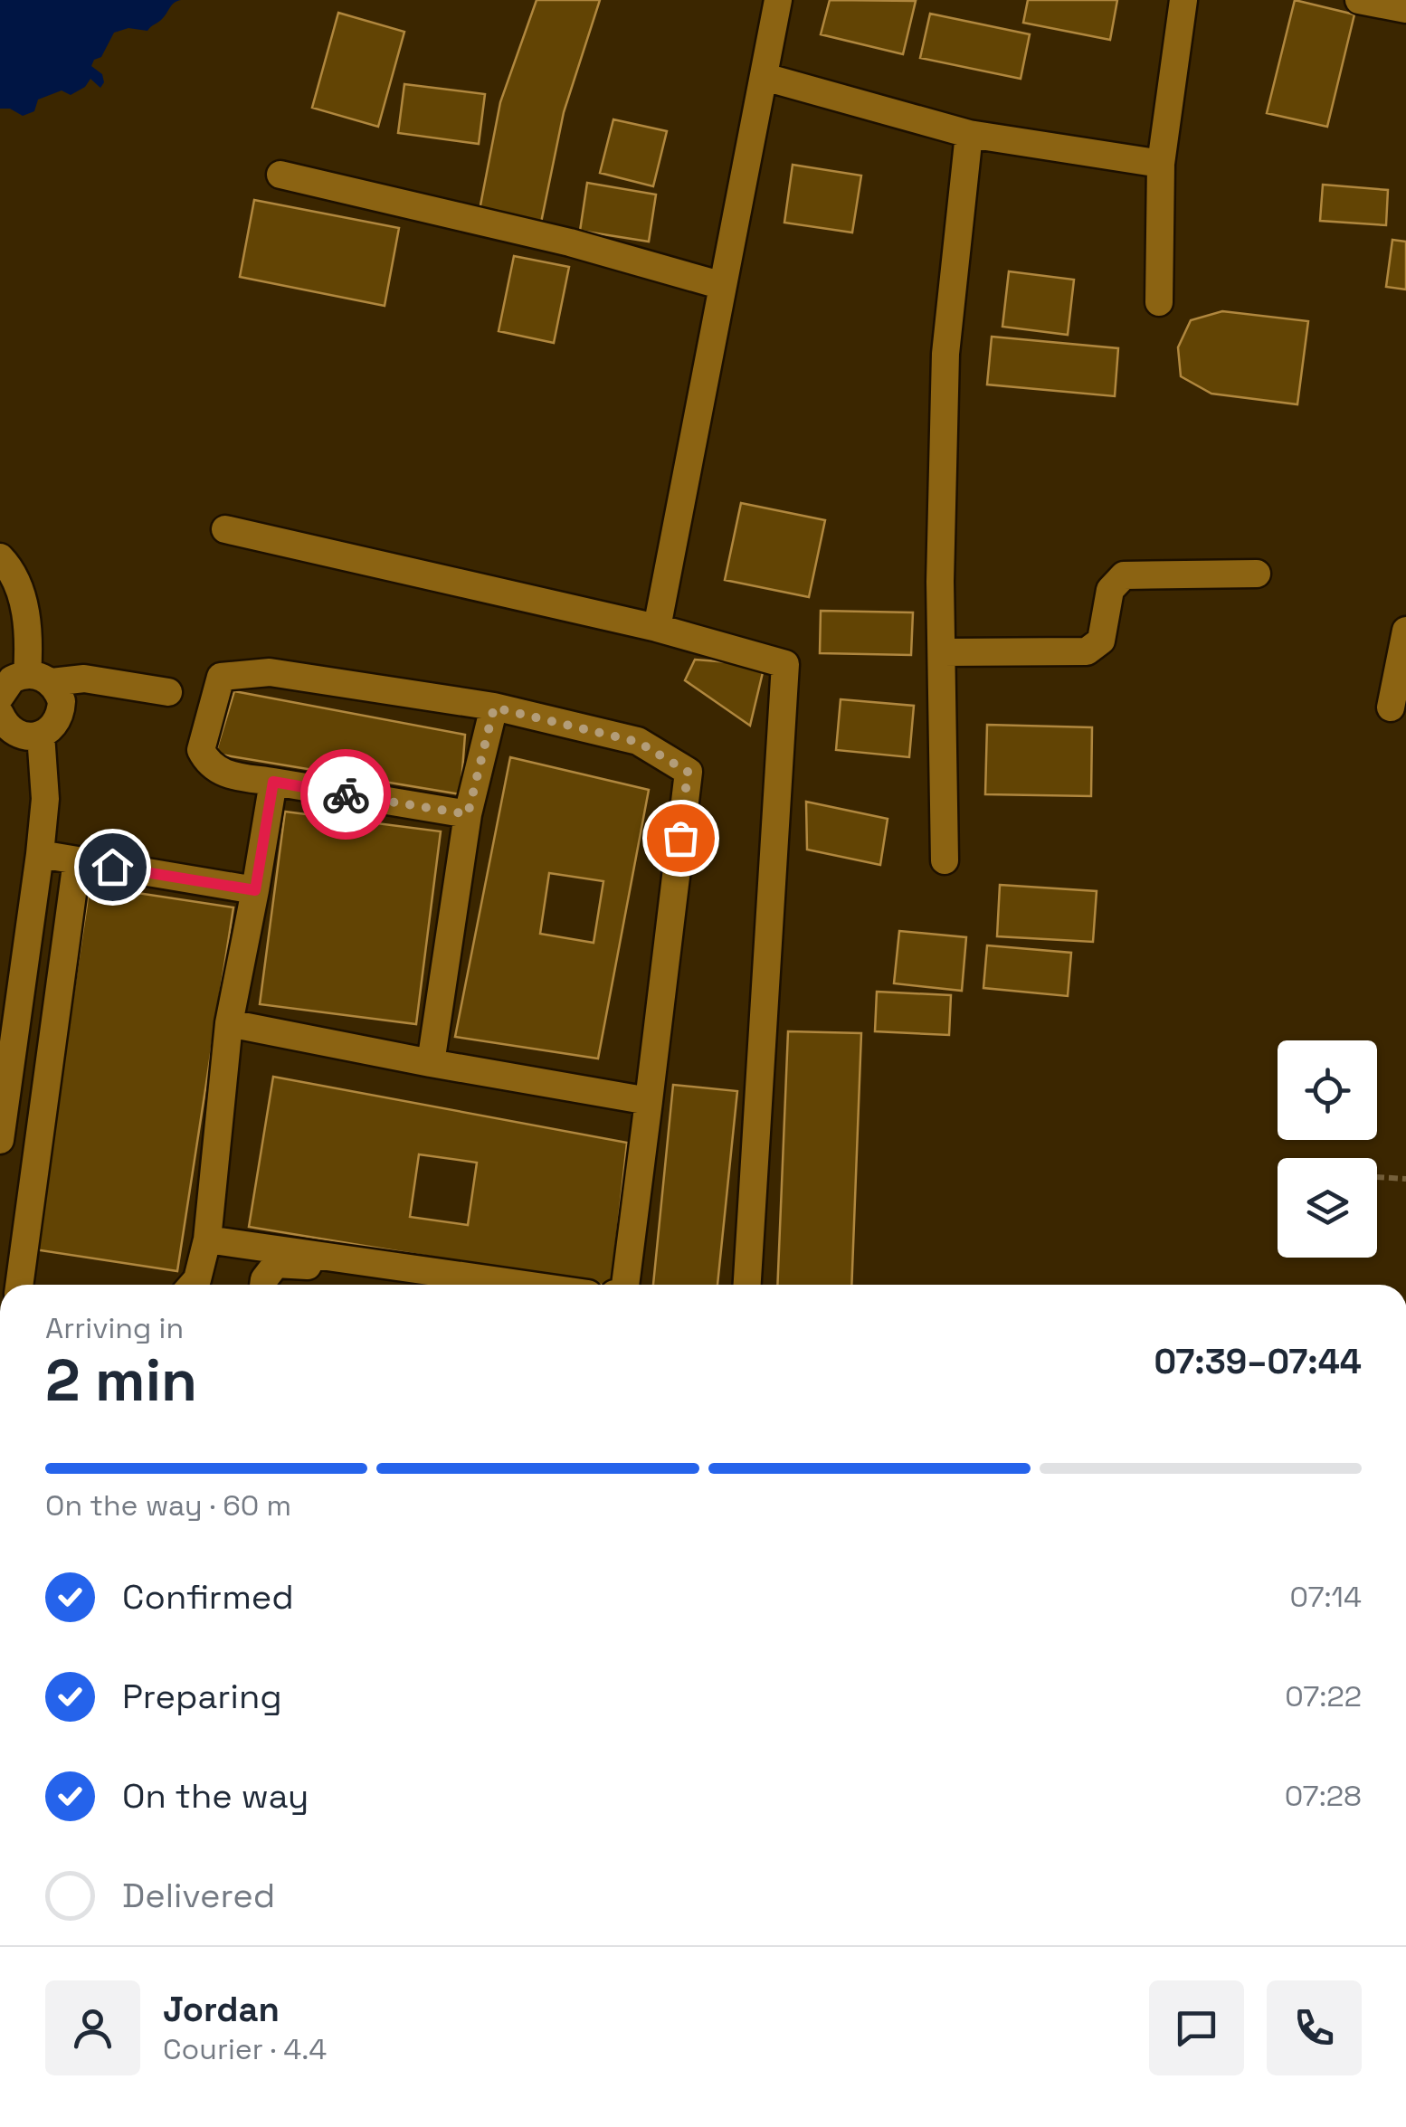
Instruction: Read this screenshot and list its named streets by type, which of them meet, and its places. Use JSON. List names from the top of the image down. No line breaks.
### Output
{"page":{"heading":["2 min","Arriving in","07:39–07:44"],"panel":["Jordan","Courier · 4.4"],"bar":"On the way · 60 m","list":[["Confirmed","07:14"],["Preparing","07:22"],["On the way","07:28"],"Delivered"]}}
